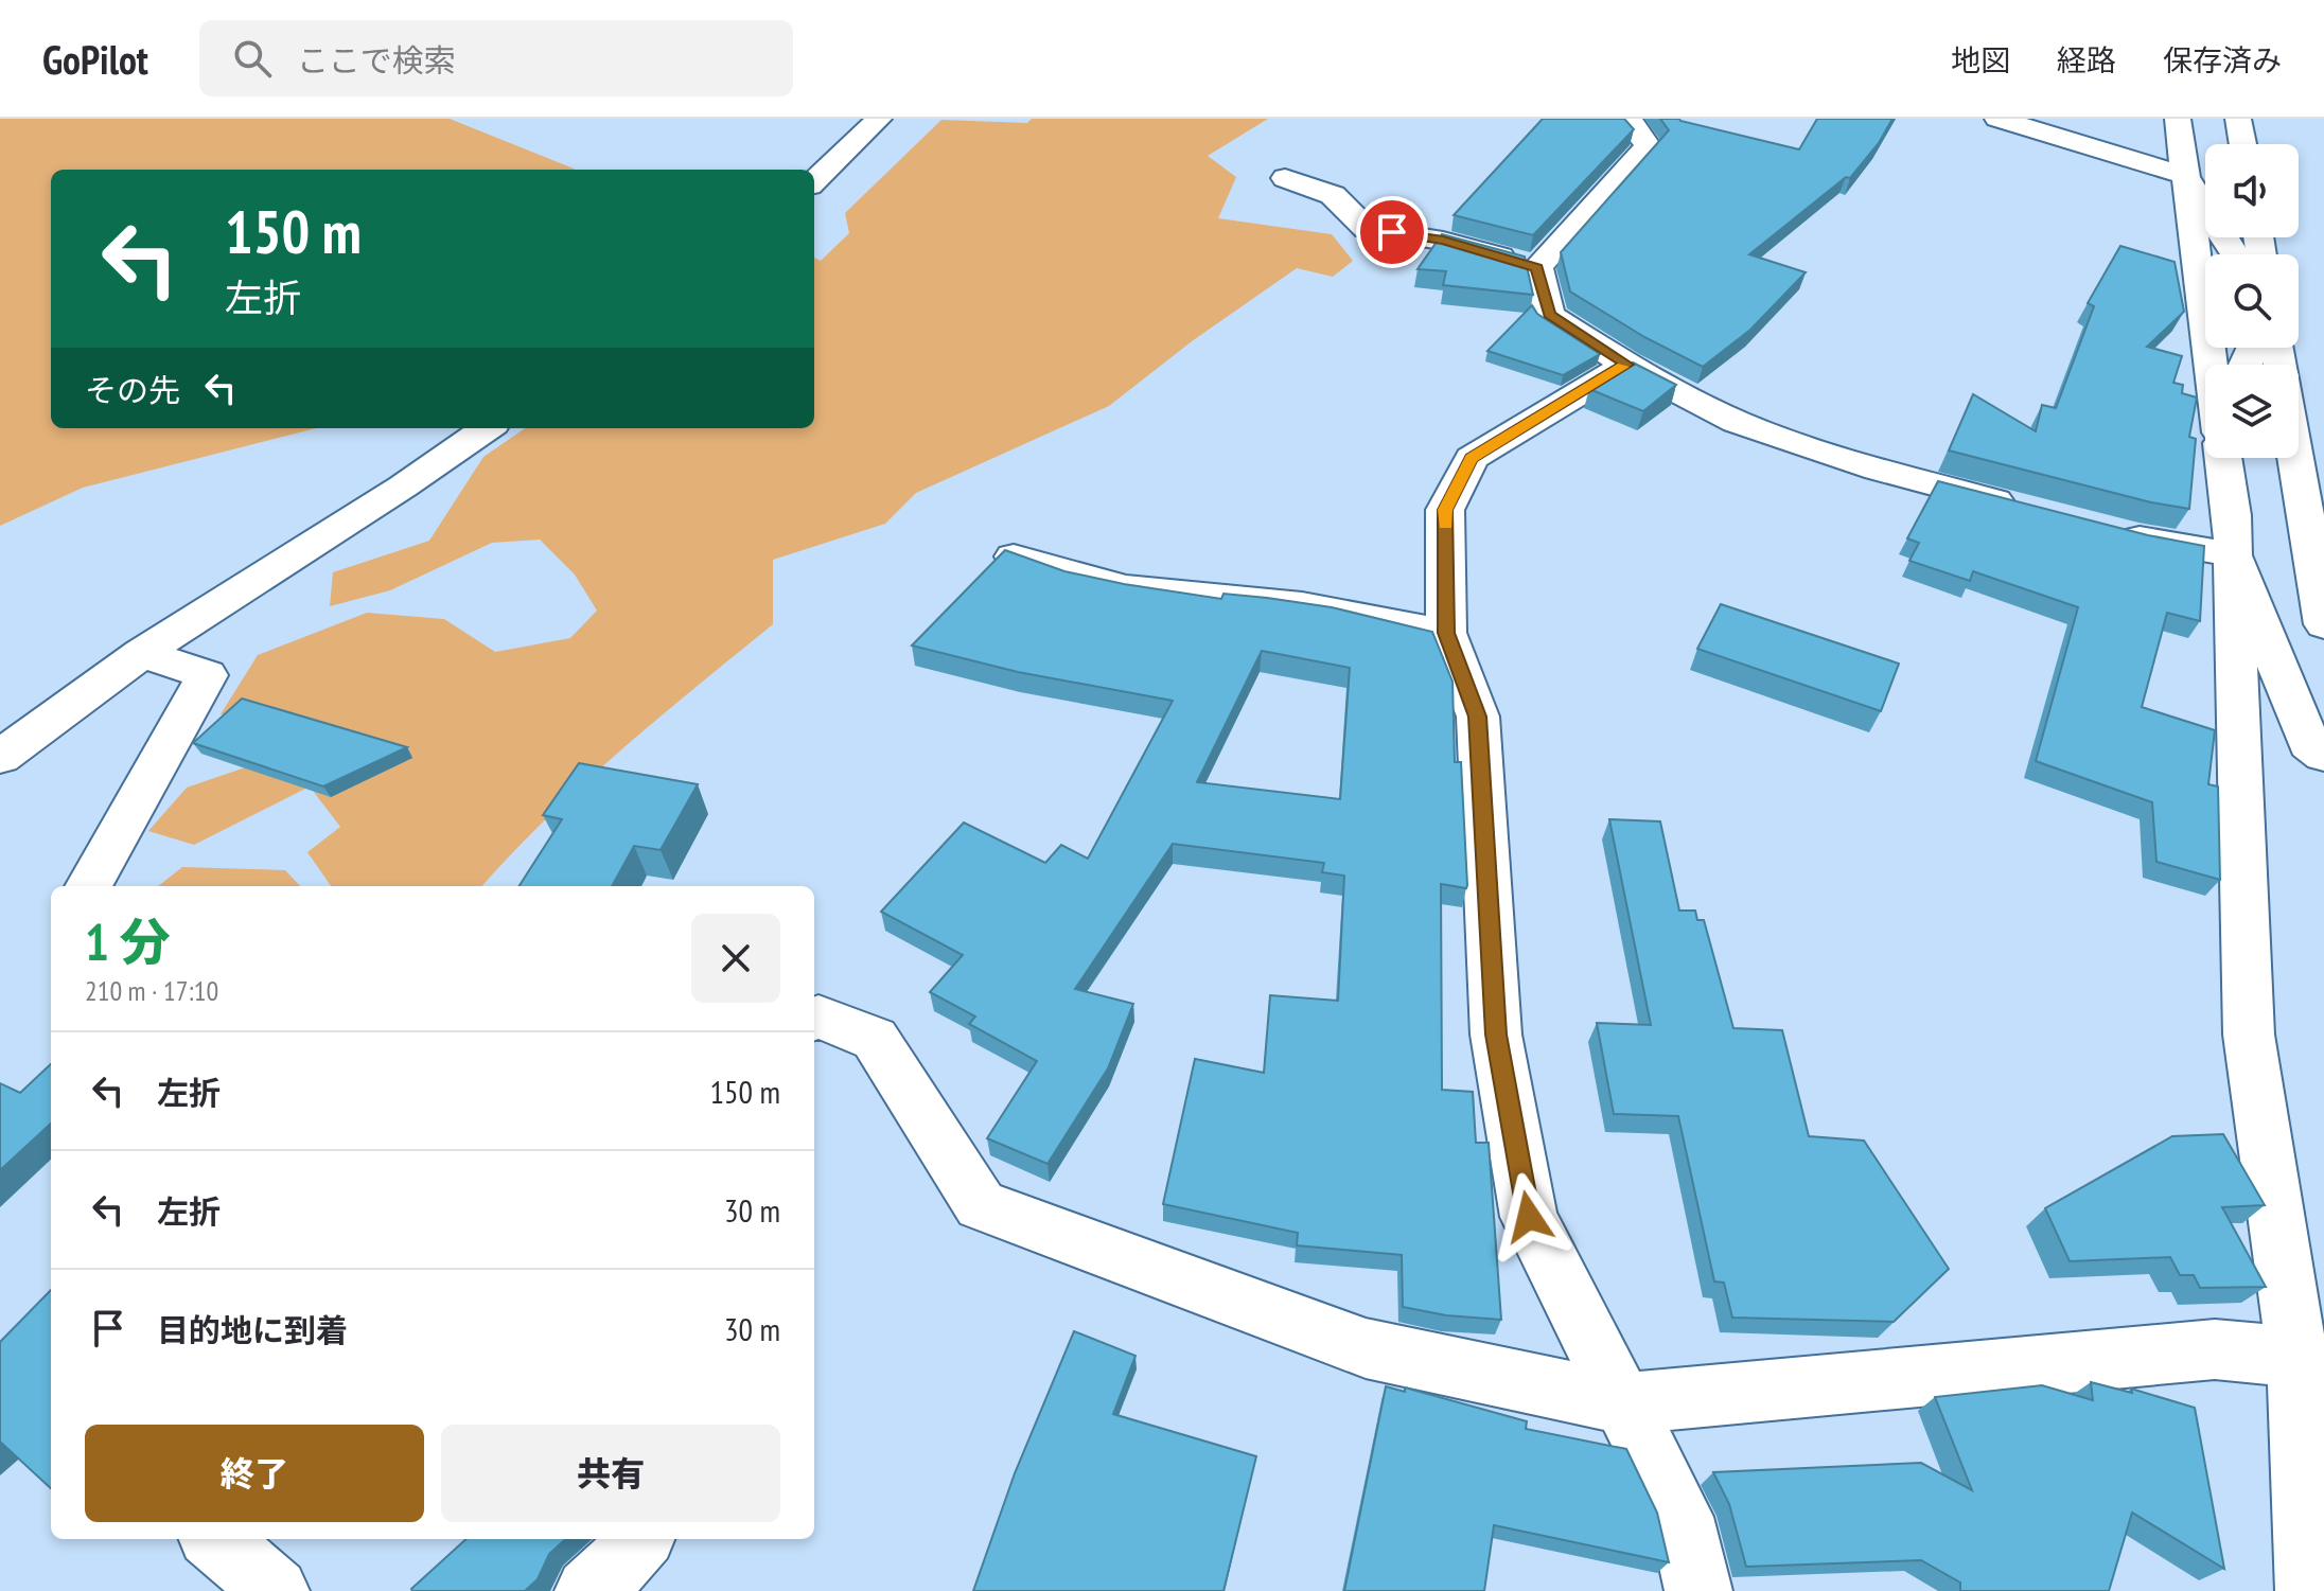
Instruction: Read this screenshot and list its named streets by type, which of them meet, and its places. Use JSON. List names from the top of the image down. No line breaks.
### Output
{"page":{"header":"GoPilot","search":"ここで検索","nav":["地図","経路","保存済み"],"turn":["150 m","左折"],"then":"その先","heading":["1 分","210 m · 17:10"],"list":[{"name":"左折","value":"150 m"},{"name":"左折","value":"30 m"},{"name":"目的地に到着","value":"30 m"}],"buttons":["終了","共有"]}}
